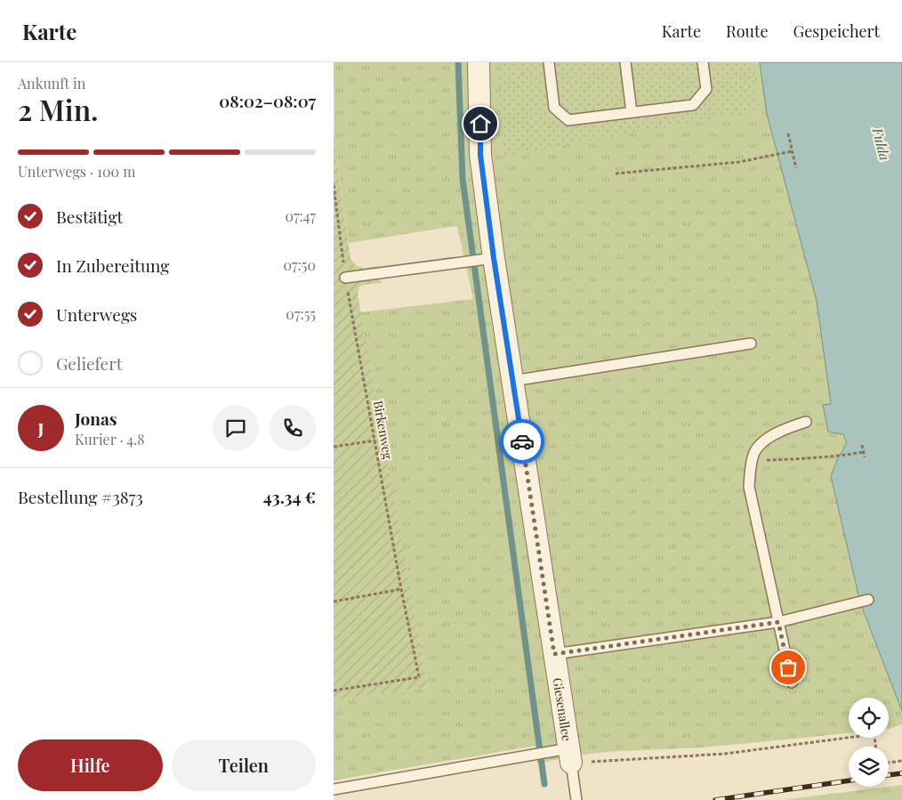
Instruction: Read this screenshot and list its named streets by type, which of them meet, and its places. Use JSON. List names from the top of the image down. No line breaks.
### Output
{"streets":{"street":["Giesenallee"],"path":["Birkenweg"]},"water":["Fulda"],"page":{"header":"Karte","nav":["Karte","Route","Gespeichert"],"heading":["2 Min.","Ankunft in","08:02–08:07"],"panel":["Jonas","Kurier · 4.8","Bestellung #3873","43.34 €"],"bar":"Unterwegs · 100 m","list":[["Bestätigt","07:47"],["In Zubereitung","07:50"],["Unterwegs","07:55"],"Geliefert"],"round":"J","buttons":["Hilfe","Teilen"]}}
